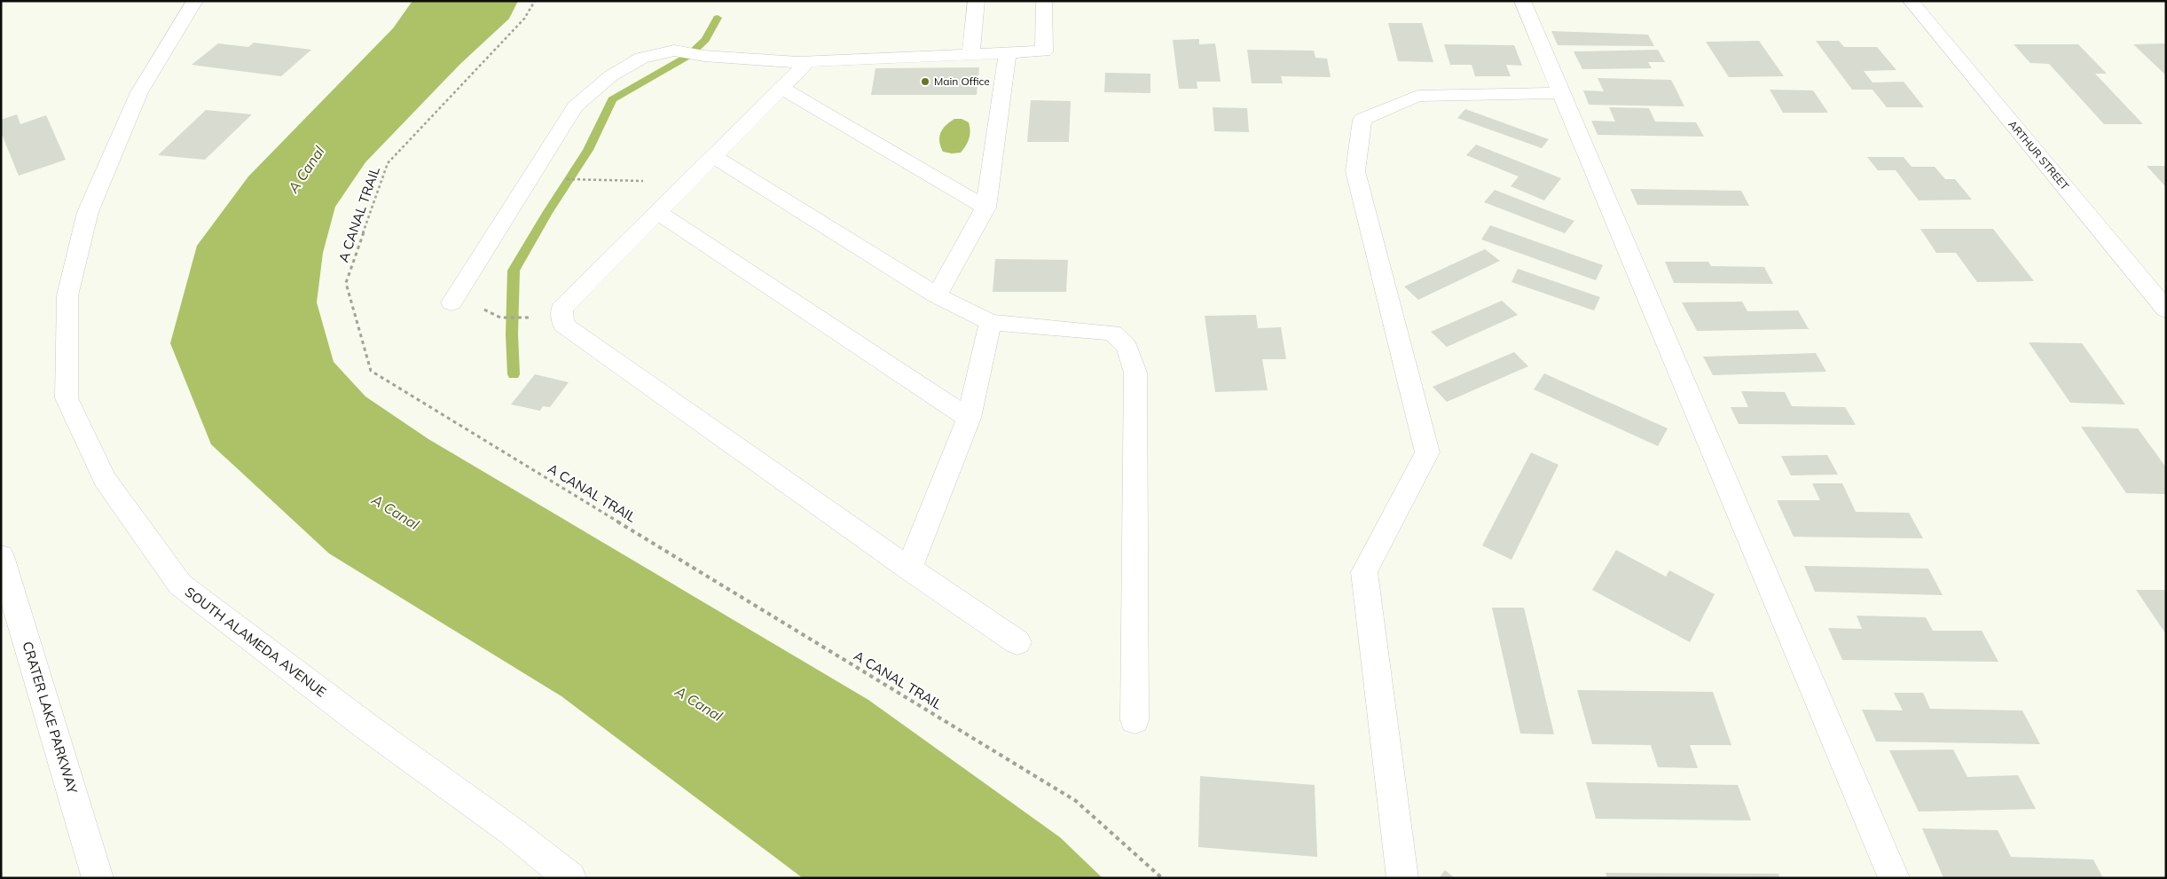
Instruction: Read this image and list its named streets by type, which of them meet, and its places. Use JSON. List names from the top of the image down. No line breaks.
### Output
{"streets":{"street":["ARTHUR STREET","SOUTH ALAMEDA AVENUE","CRATER LAKE PARKWAY"],"path":["A CANAL TRAIL"]},"water":["A Canal"],"places":["Main Office"]}
